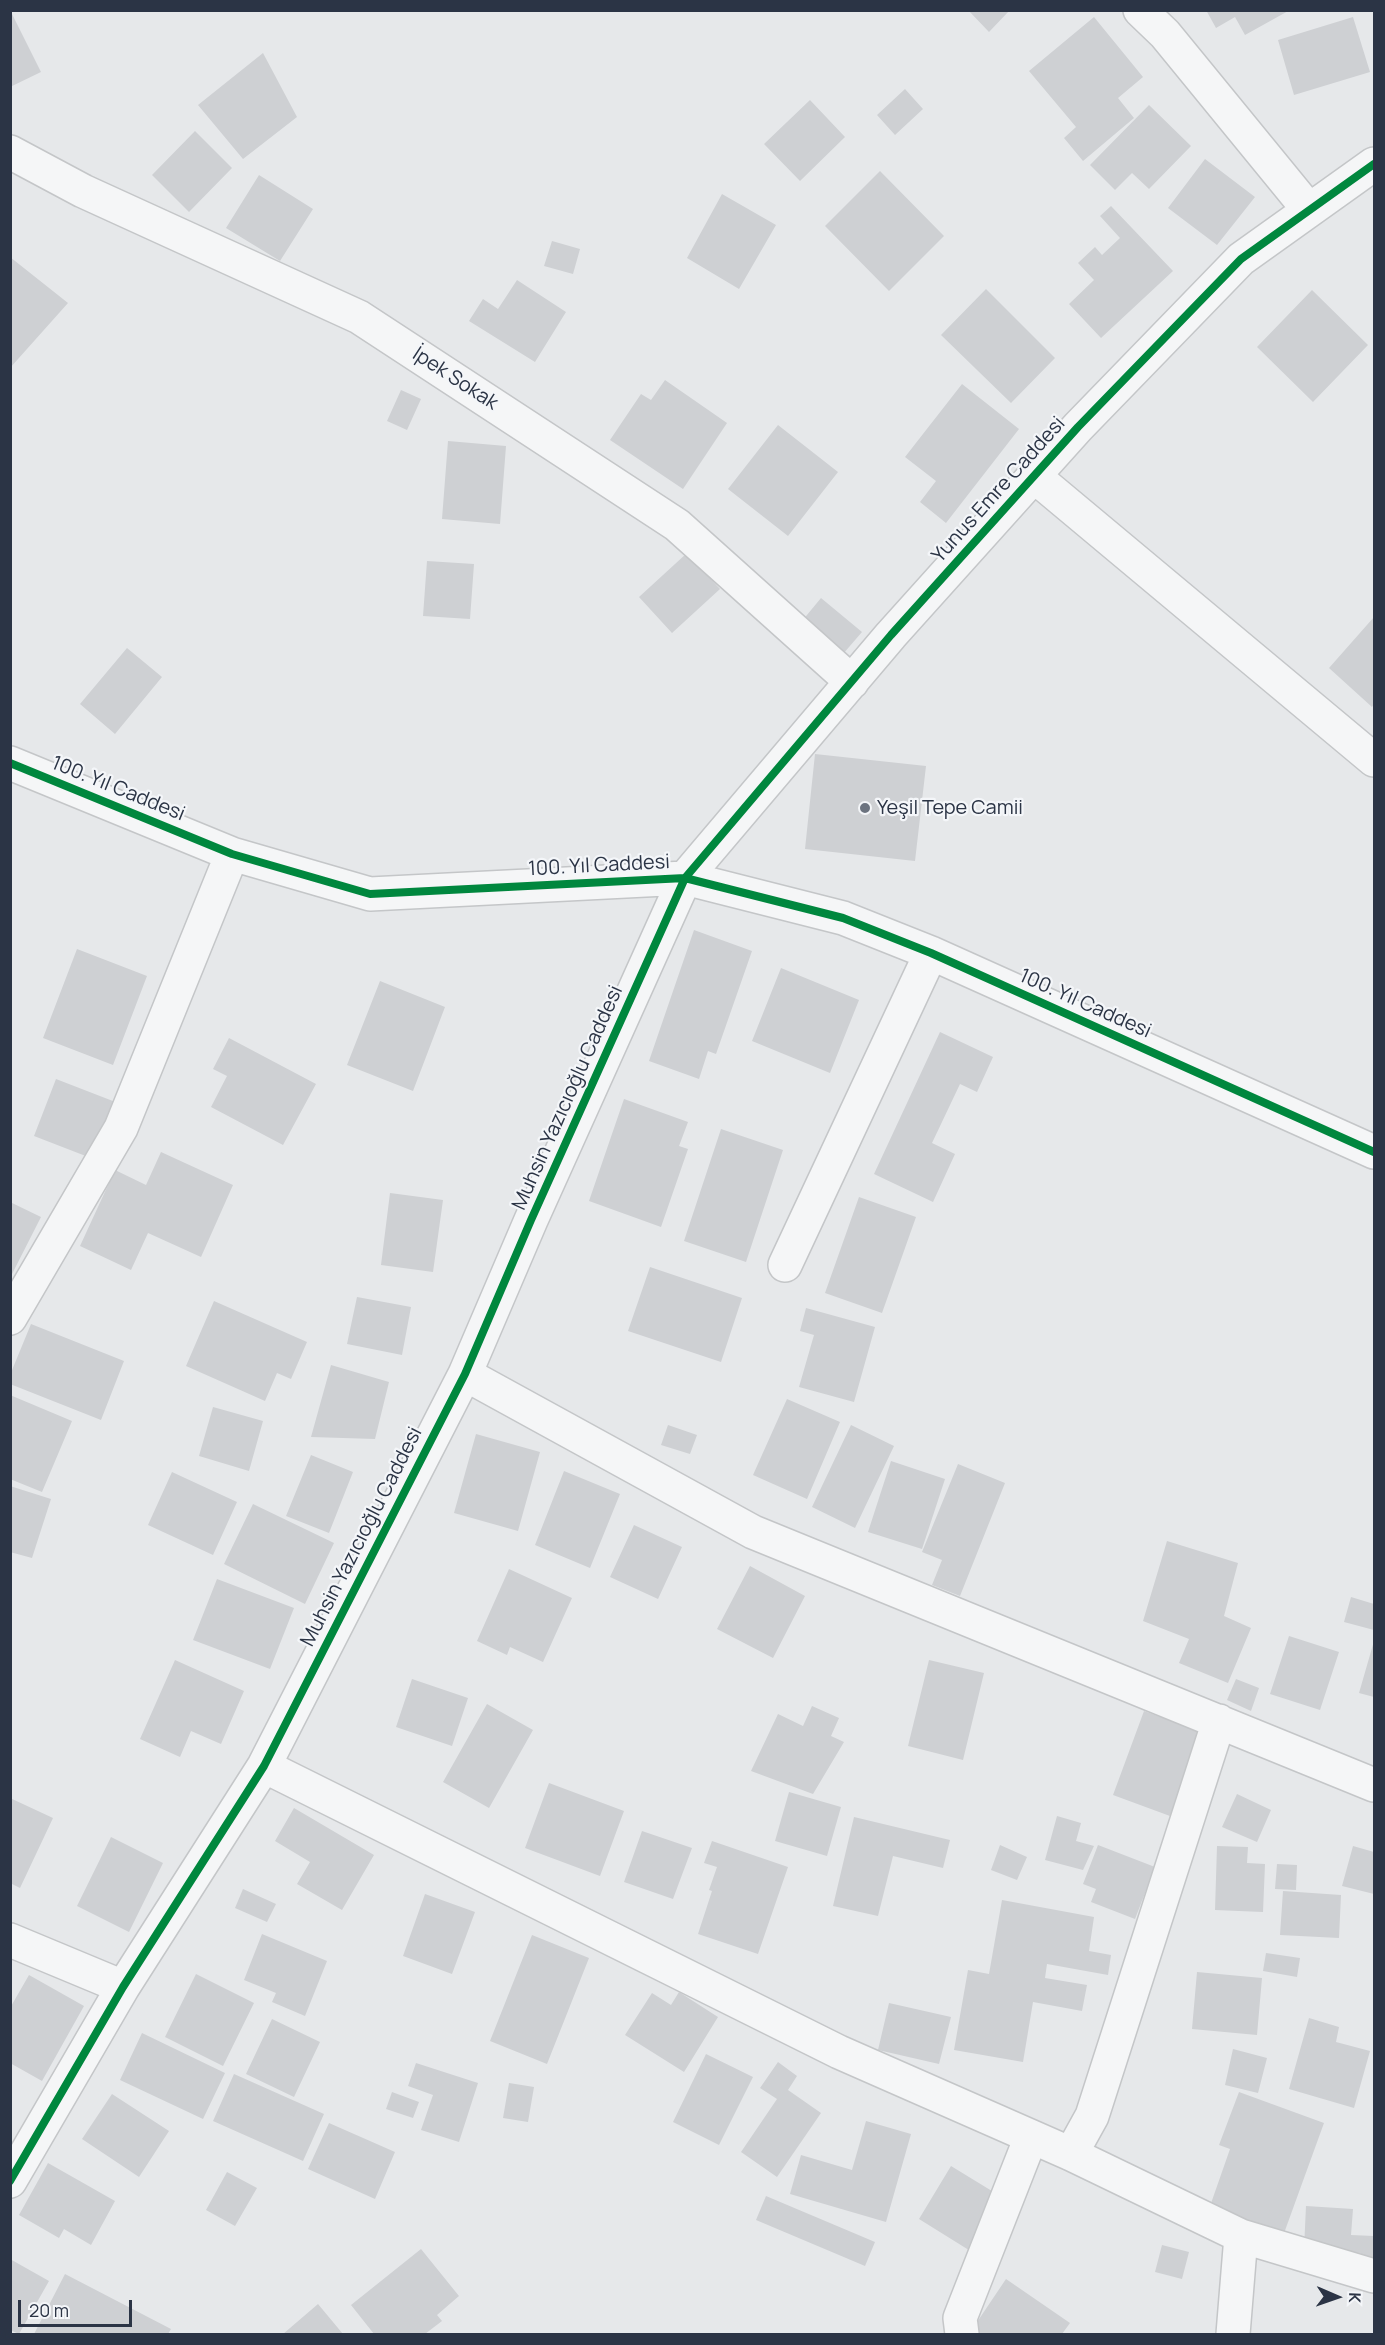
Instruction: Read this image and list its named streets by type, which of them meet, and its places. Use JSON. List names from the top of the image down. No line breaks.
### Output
{"streets":{"street":["İpek Sokak","Yunus Emre Caddesi","100. Yıl Caddesi","Muhsin Yazıcıoğlu Caddesi"]},"crossings":[["İpek Sokak","Yunus Emre Caddesi"],["Yunus Emre Caddesi","100. Yıl Caddesi"],["Yunus Emre Caddesi","Muhsin Yazıcıoğlu Caddesi"],["100. Yıl Caddesi","Muhsin Yazıcıoğlu Caddesi"]],"places":["Yeşil Tepe Camii"],"scale_bar":"20 m","north":"right"}
